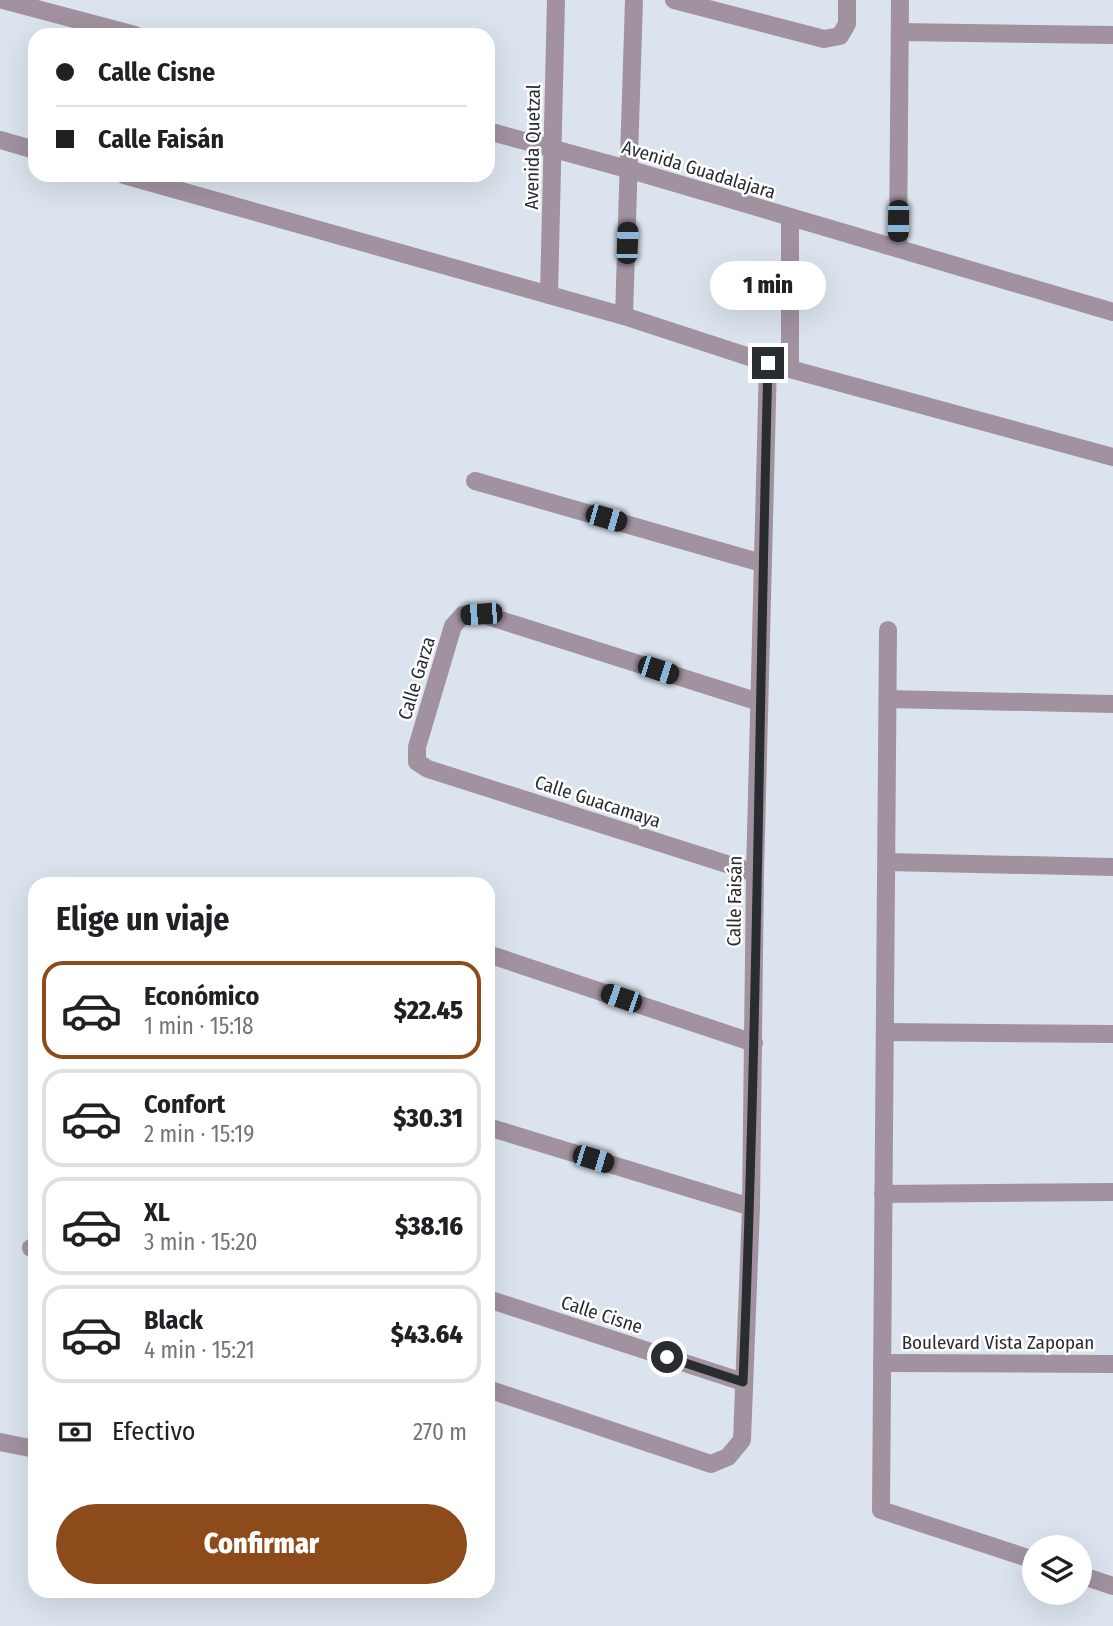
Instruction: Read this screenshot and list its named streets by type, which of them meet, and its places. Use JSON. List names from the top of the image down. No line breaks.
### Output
{"streets":{"street":["Avenida Quetzal","Avenida Guadalajara","Calle Garza","Calle Guacamaya","Calle Faisán","Calle Cisne","Boulevard Vista Zapopan"]},"crossings":[["Avenida Quetzal","Avenida Guadalajara"],["Calle Garza","Calle Guacamaya"],["Calle Garza","Calle Faisán"],["Calle Guacamaya","Calle Faisán"],["Calle Faisán","Calle Cisne"]],"page":{"banner":["Calle Cisne","Calle Faisán"],"bubble":"1 min","heading":"Elige un viaje","list":[{"name":"Económico","note":"1 min · 15:18","value":"$22.45"},{"name":"Confort","note":"2 min · 15:19","value":"$30.31"},{"name":"XL","note":"3 min · 15:20","value":"$38.16"},{"name":"Black","note":"4 min · 15:21","value":"$43.64"}],"pay":["Efectivo","270 m"],"buttons":"Confirmar"}}
